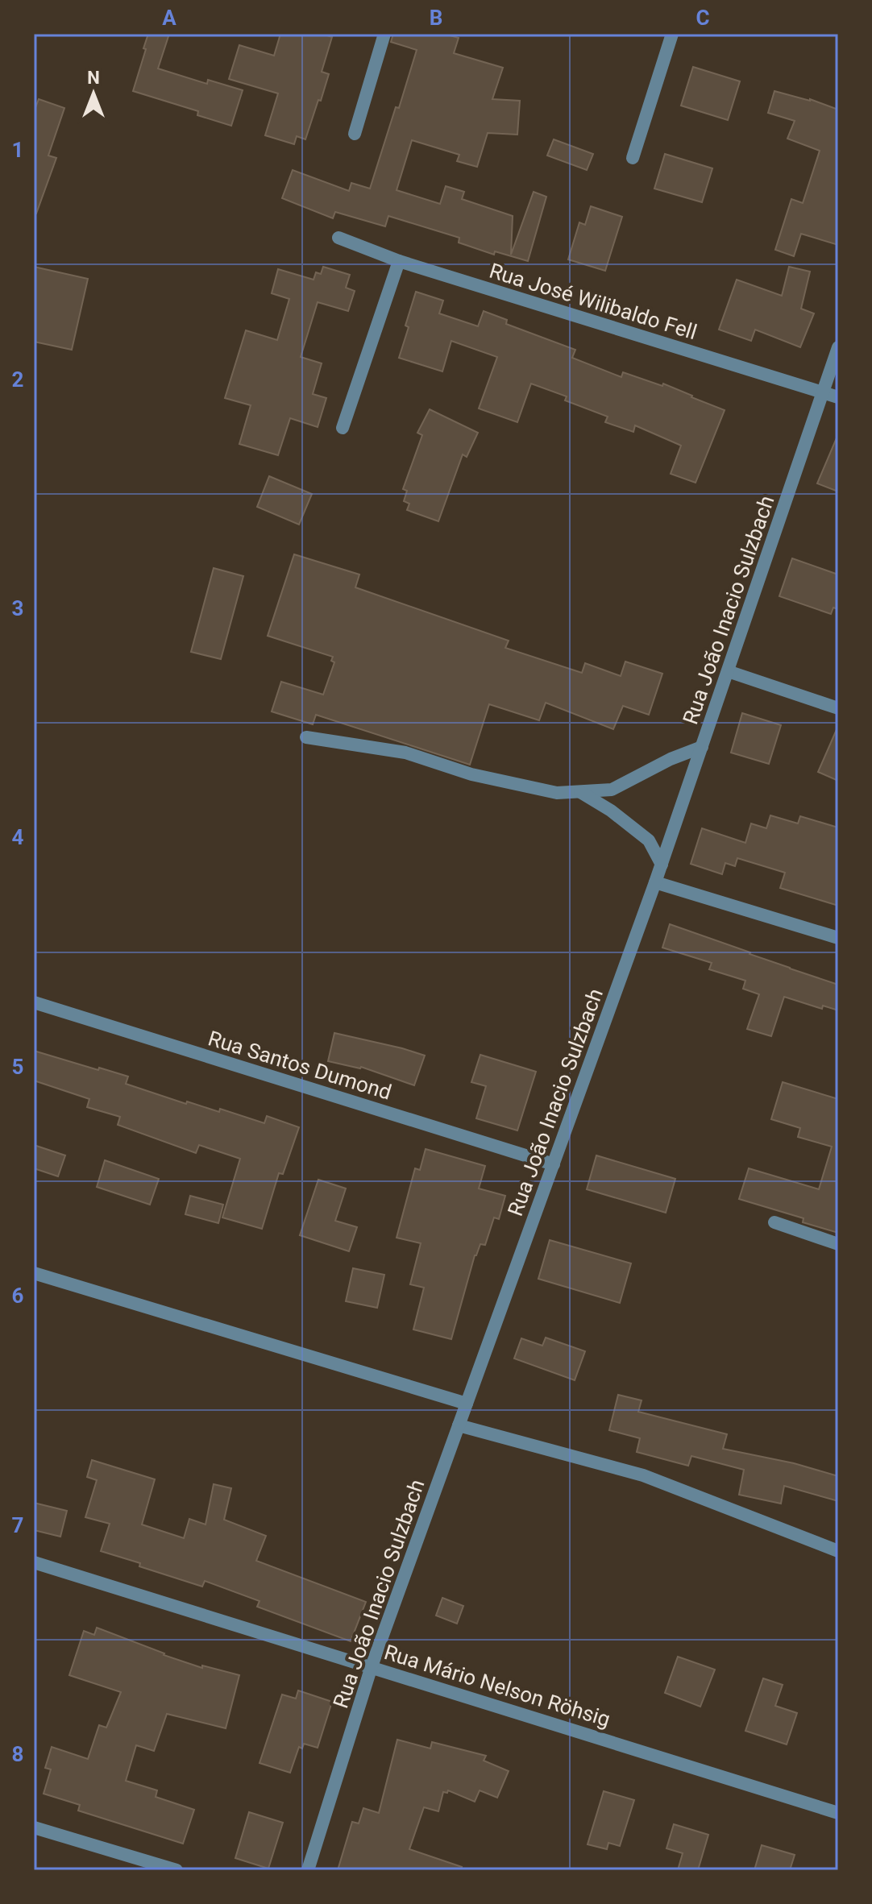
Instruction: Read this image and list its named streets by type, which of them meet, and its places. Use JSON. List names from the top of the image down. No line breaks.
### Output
{"streets":{"street":["Rua José Wilibaldo Fell","Rua João Inacio Sulzbach","Rua Santos Dumond","Rua Mário Nelson Röhsig"]},"crossings":[["Rua José Wilibaldo Fell","Rua João Inacio Sulzbach"],["Rua João Inacio Sulzbach","Rua Santos Dumond"],["Rua João Inacio Sulzbach","Rua Mário Nelson Röhsig"]],"north":"top","grid":{"columns":["A","B","C"],"rows":["1","2","3","4","5","6","7","8"]}}
